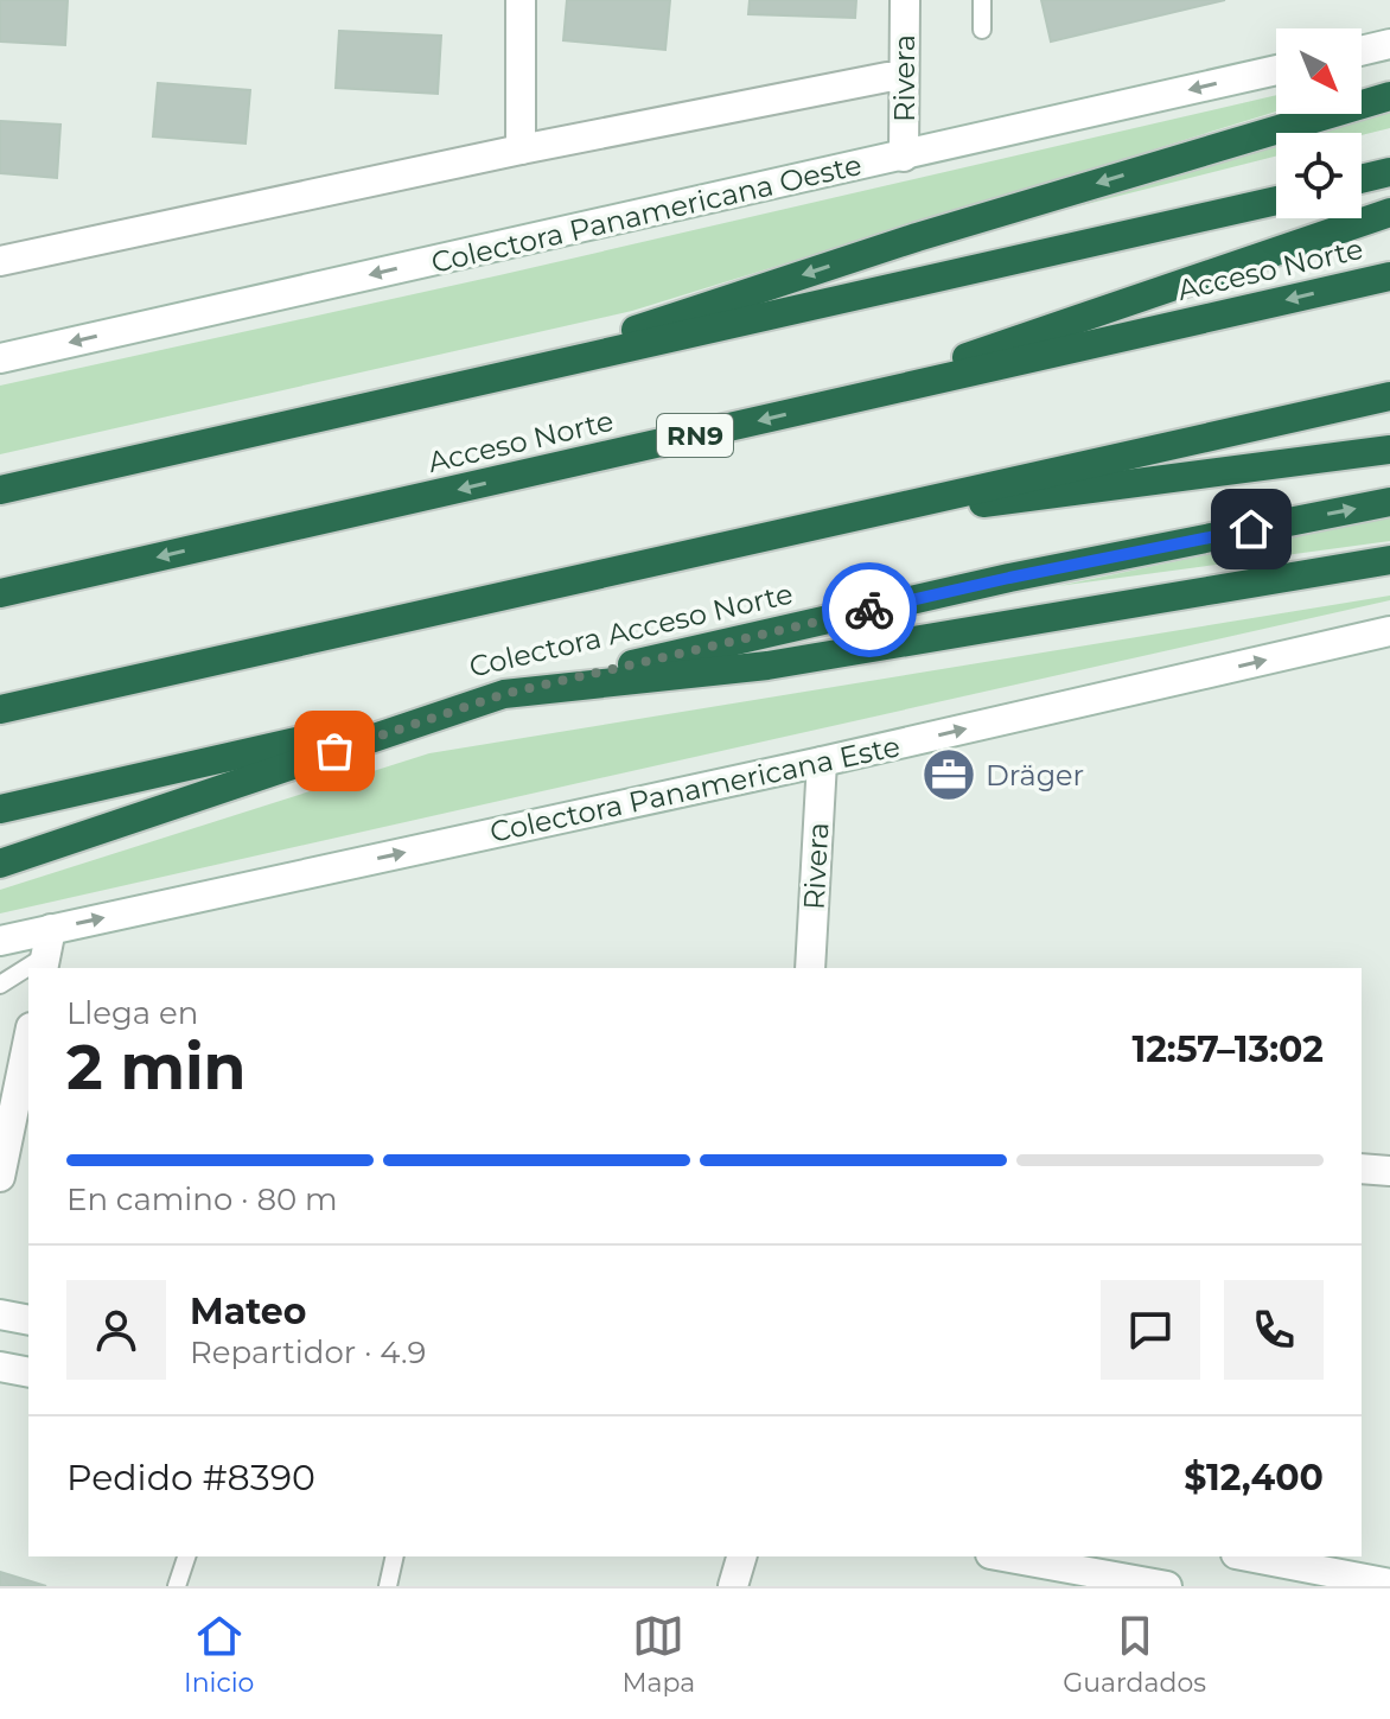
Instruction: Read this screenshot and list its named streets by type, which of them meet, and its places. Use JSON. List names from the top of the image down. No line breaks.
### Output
{"streets":{"highway":["Acceso Norte","RN9","Colectora Acceso Norte"],"street":["Rivera","Colectora Panamericana Oeste","Colectora Panamericana Este"]},"crossings":[["Rivera","Colectora Panamericana Oeste"],["Rivera","Colectora Panamericana Este"]],"one_way":["Colectora Panamericana Este"],"places":{"office":["Dräger"]},"north":"bottom right","page":{"heading":["2 min","Llega en","12:57–13:02"],"panel":["Mateo","Repartidor · 4.9","Pedido #8390","$12,400"],"bar":"En camino · 80 m","tabs":["Inicio","Mapa","Guardados"]}}
